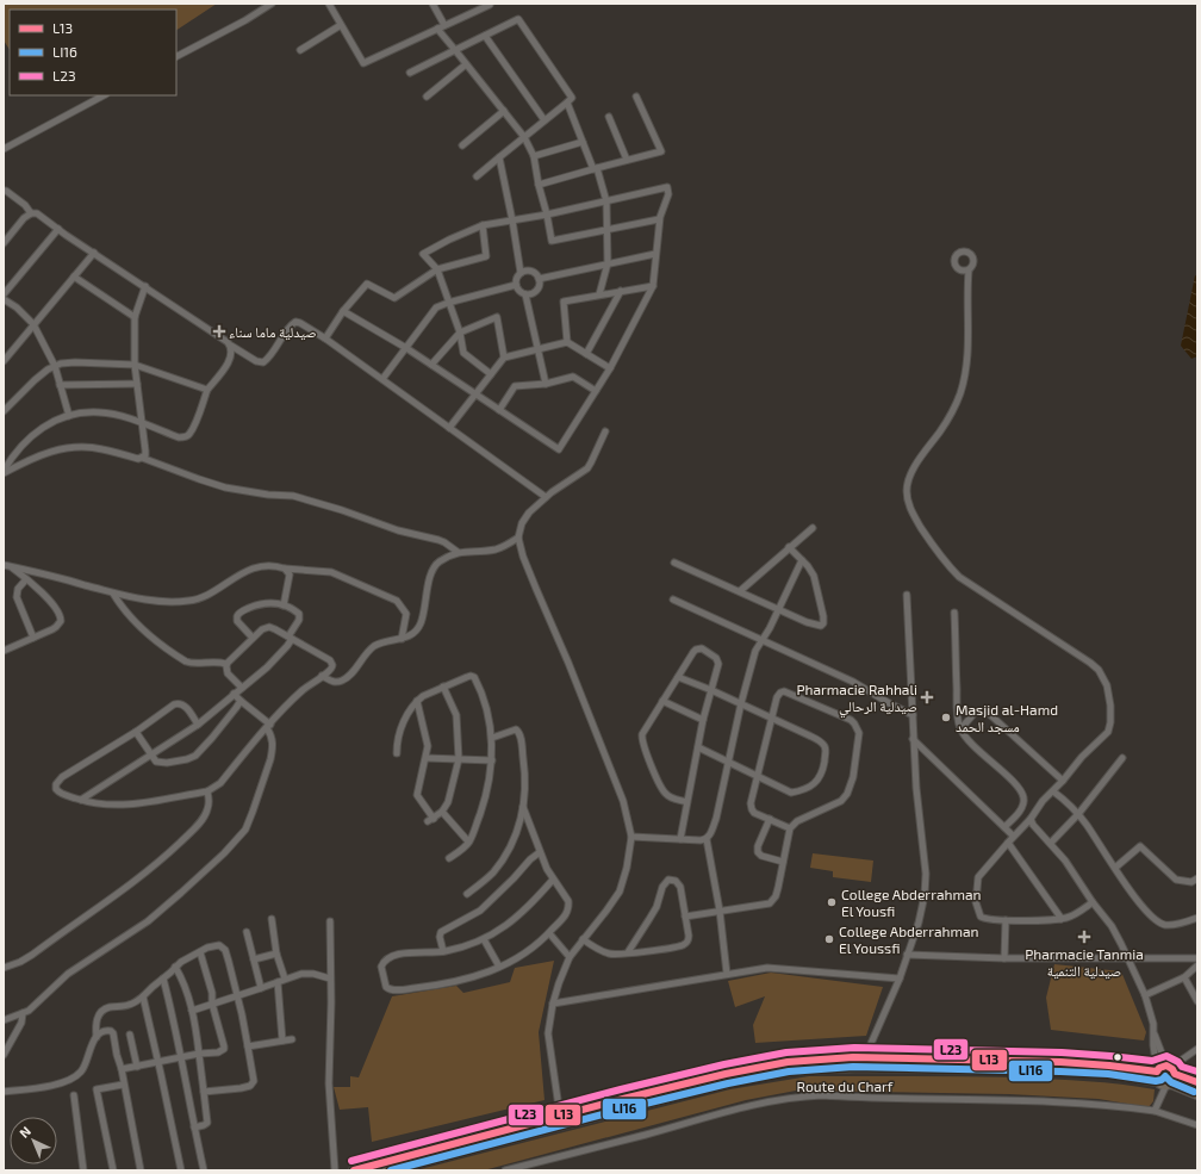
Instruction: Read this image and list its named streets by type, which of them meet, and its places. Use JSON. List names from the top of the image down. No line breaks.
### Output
{"streets":{"street":["Route du Charf"]},"places":{"health":["صيدلية ماما سناء","Pharmacie Rahhali صيدلية الرحالي","Pharmacie Tanmia صيدلية التنمية"],"other":["Masjid al-Hamd مسجد الحمد","College Abderrahman El Yousfi","College Abderrahman El Youssfi"]},"lines":["transit line L23","transit line L13","transit line LI16"],"legend":["L13","LI16","L23"],"north":"top left"}
